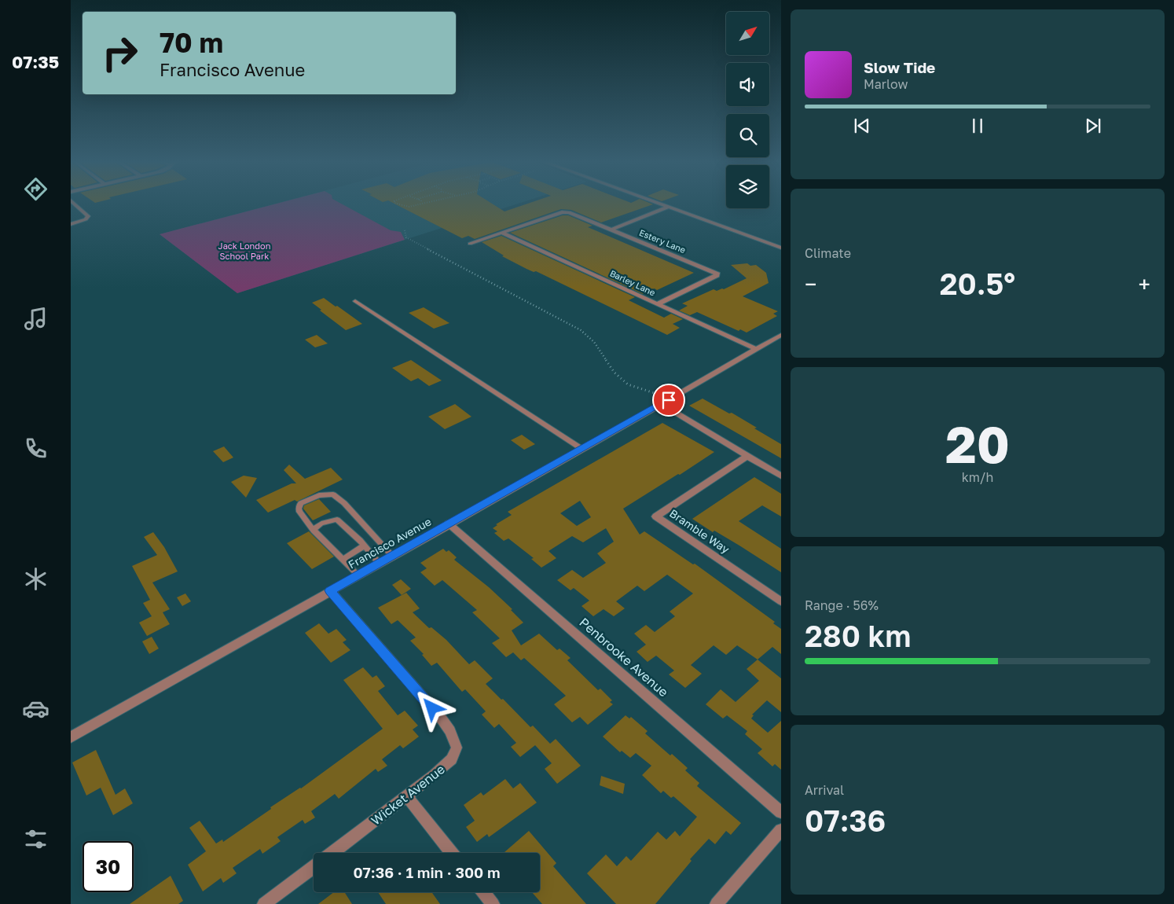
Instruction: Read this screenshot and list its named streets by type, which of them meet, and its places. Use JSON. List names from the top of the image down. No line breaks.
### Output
{"streets":{"street":["Estery Lane","Barley Lane","Bramble Way","Francisco Avenue","Penbrooke Avenue","Wicket Avenue"]},"crossings":[["Estery Lane","Barley Lane"],["Barley Lane","Francisco Avenue"],["Francisco Avenue","Penbrooke Avenue"],["Francisco Avenue","Wicket Avenue"]],"parks":["Jack London School Park"],"north":"top right","page":{"tabs":"07:35","turn":["70 m","Francisco Avenue"],"song":["Slow Tide","Marlow"],"tile":["Climate",["20","km/h"],["Range · 56%","280 km"],["Arrival","07:36"]],"heat":["−","20.5°","+"],"limit":"30","trip":"07:36 · 1 min · 300 m"}}
